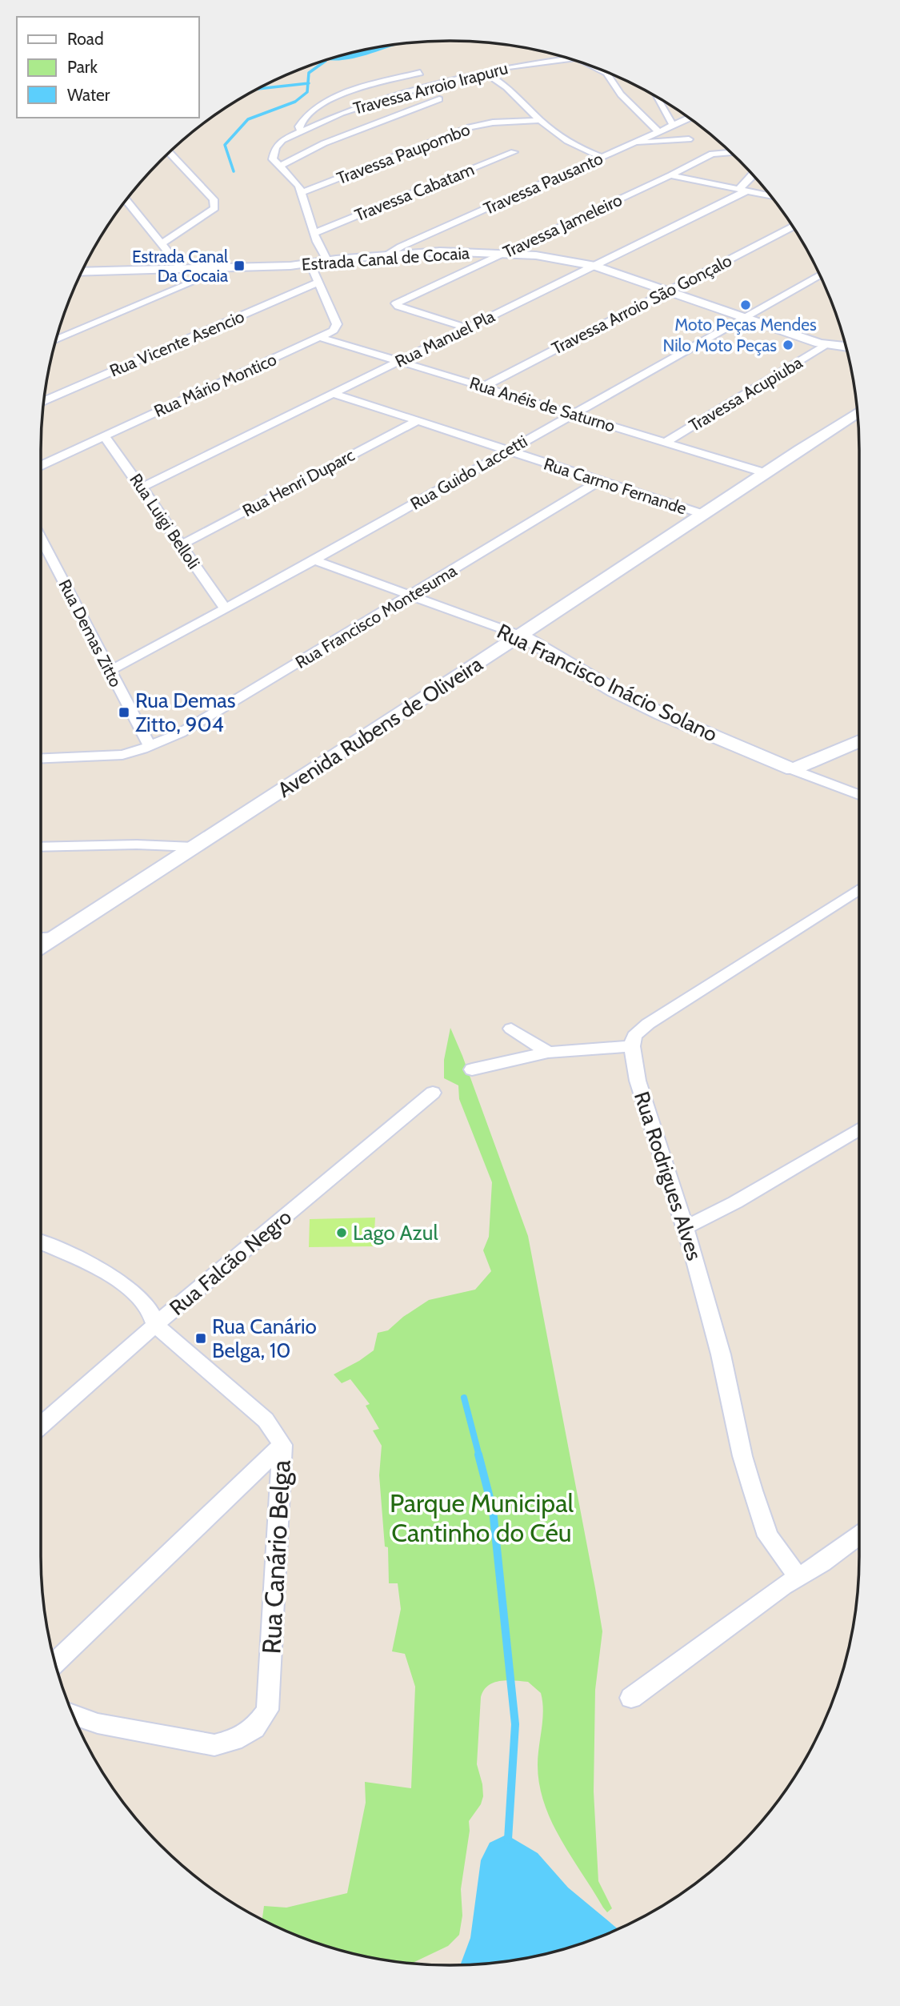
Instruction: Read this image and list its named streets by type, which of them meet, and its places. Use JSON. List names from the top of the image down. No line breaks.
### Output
{"streets":{"main road":["Estrada Canal de Cocaia","Rua Francisco Inácio Solano","Avenida Rubens de Oliveira"],"street":["Travessa Arroio Irapuru","Travessa Paupombo","Travessa Pausanto","Travessa Cabatam","Travessa Jameleiro","Travessa Arroio São Gonçalo","Rua Manuel Pla","Rua Vicente Asencio","Rua Mário Montico","Travessa Acupiuba","Rua Anéis de Saturno","Rua Guido Laccetti","Rua Henri Duparc","Rua Carmo Fernande","Rua Luigi Belloli","Rua Francisco Montesuma","Rua Demas Zitto","Rua Rodrigues Alves","Rua Falcão Negro","Rua Canário Belga"]},"crossings":[["Travessa Pausanto","Estrada Canal de Cocaia"],["Travessa Jameleiro","Estrada Canal de Cocaia"],["Travessa Jameleiro","Rua Manuel Pla"],["Estrada Canal de Cocaia","Travessa Arroio São Gonçalo"],["Estrada Canal de Cocaia","Rua Manuel Pla"],["Estrada Canal de Cocaia","Travessa Acupiuba"],["Estrada Canal de Cocaia","Rua Guido Laccetti"],["Travessa Arroio São Gonçalo","Rua Anéis de Saturno"],["Rua Manuel Pla","Rua Anéis de Saturno"],["Rua Manuel Pla","Rua Carmo Fernande"],["Rua Manuel Pla","Rua Luigi Belloli"],["Rua Mário Montico","Rua Anéis de Saturno"],["Rua Mário Montico","Rua Luigi Belloli"],["Travessa Acupiuba","Rua Anéis de Saturno"],["Rua Anéis de Saturno","Rua Guido Laccetti"],["Rua Guido Laccetti","Rua Carmo Fernande"],["Rua Guido Laccetti","Rua Luigi Belloli"],["Rua Guido Laccetti","Rua Demas Zitto"],["Rua Guido Laccetti","Rua Francisco Inácio Solano"],["Rua Henri Duparc","Rua Carmo Fernande"],["Rua Henri Duparc","Rua Luigi Belloli"],["Rua Carmo Fernande","Rua Francisco Montesuma"],["Rua Carmo Fernande","Avenida Rubens de Oliveira"],["Rua Francisco Montesuma","Rua Demas Zitto"],["Rua Francisco Montesuma","Rua Francisco Inácio Solano"],["Rua Francisco Inácio Solano","Avenida Rubens de Oliveira"],["Rua Falcão Negro","Rua Canário Belga"]],"parks":["Parque Municipal Cantinho do Céu"],"places":{"transit":["Estrada Canal Da Cocaia","Rua Demas Zitto, 904","Rua Canário Belga, 10"],"other":["Moto Peças Mendes","Nilo Moto Peças","Lago Azul"]},"legend":["Road","Park","Water"]}
